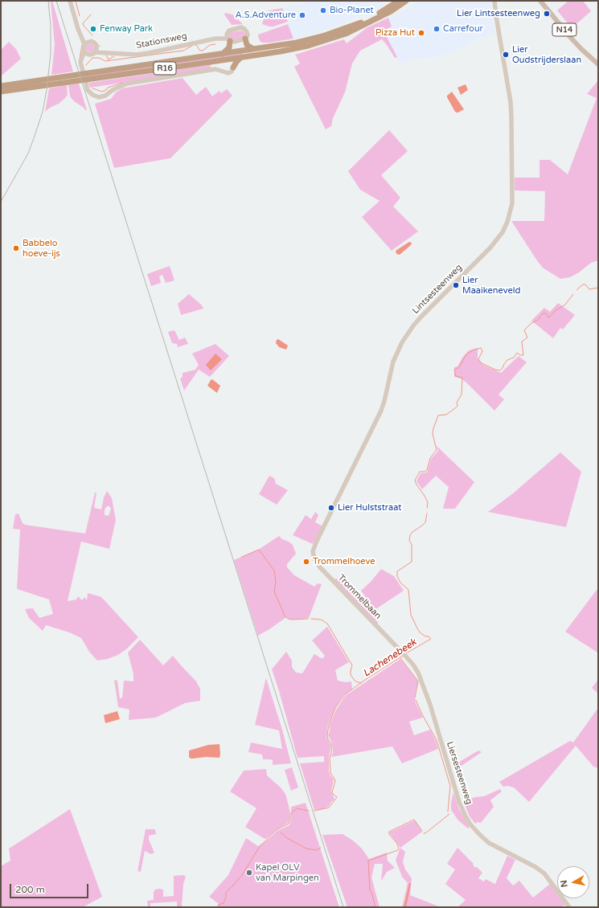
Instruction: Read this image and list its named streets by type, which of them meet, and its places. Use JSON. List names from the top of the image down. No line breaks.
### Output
{"streets":{"highway":["R16"],"main road":["N14"],"street":["Stationsweg","Lintsesteenweg","Trommelbaan","Liersesteenweg"]},"crossings":[["Lintsesteenweg","Trommelbaan"],["Trommelbaan","Liersesteenweg"]],"water":["Lachenebeek"],"places":["Bio-Planet","Lier Lintsesteenweg","A.S.Adventure","Fenway Park","Carrefour","Pizza Hut","Lier Oudstrijderslaan","Babbelo hoeve-ijs","Lier Maaikeneveld","Lier Hulststraat","Trommelhoeve","Kapel OLV van Marpingen"],"scale_bar":"200 m","north":"left"}
